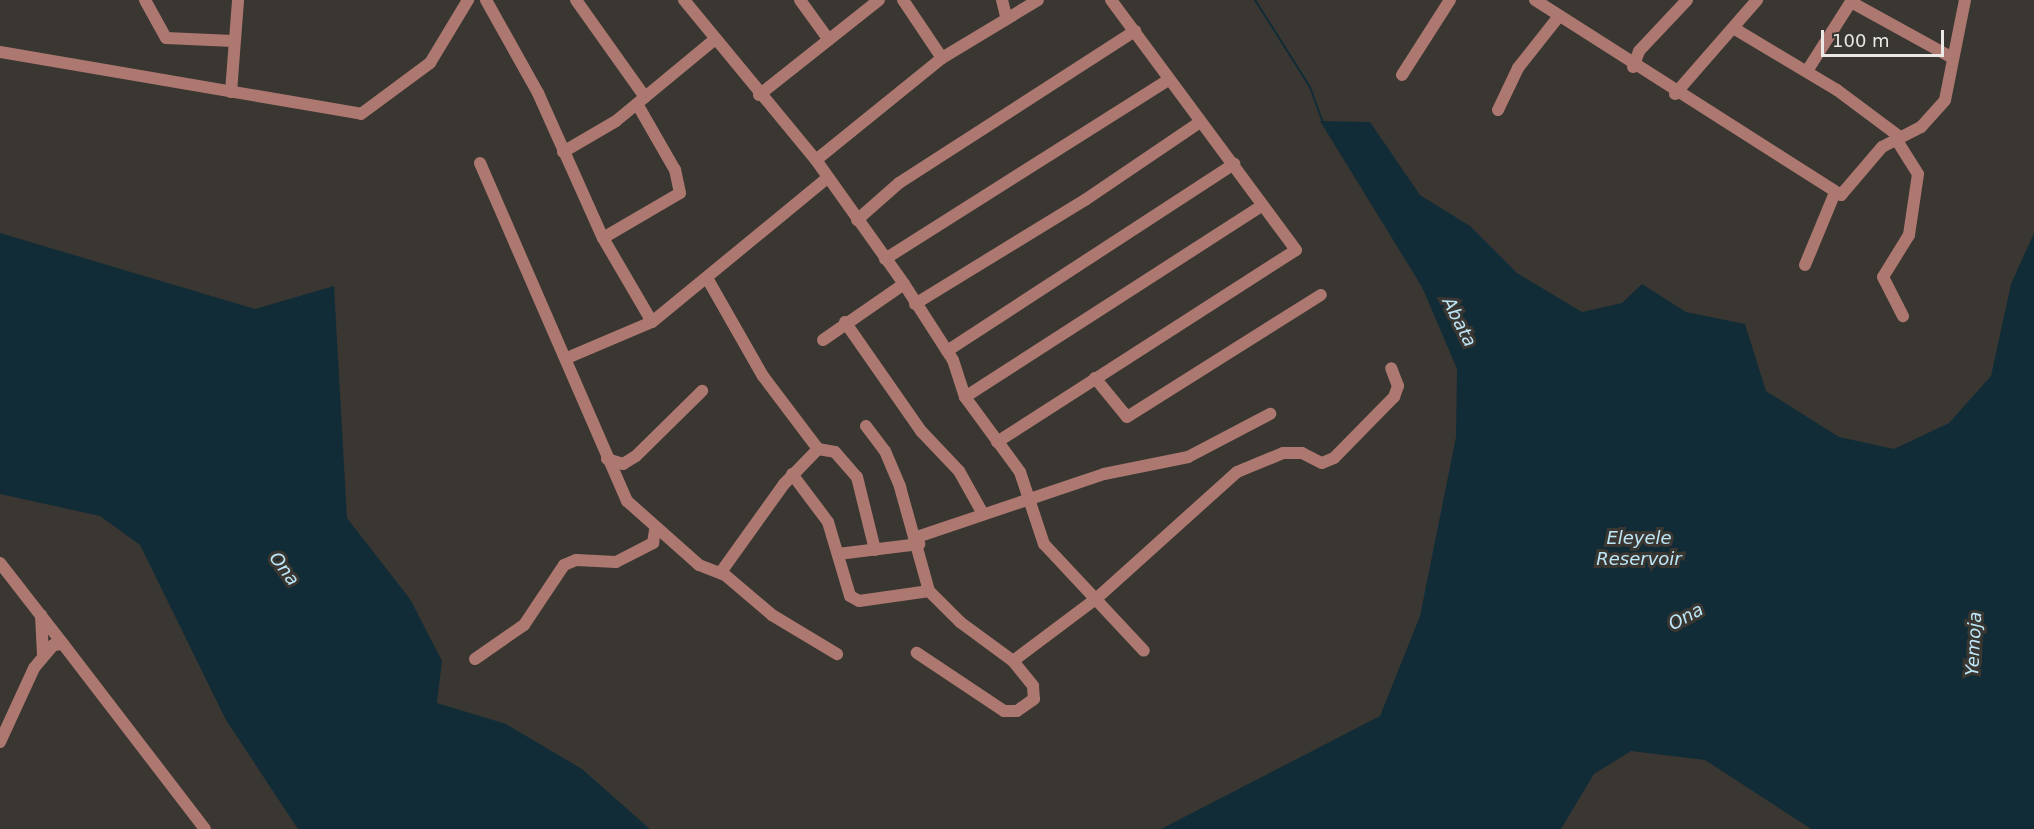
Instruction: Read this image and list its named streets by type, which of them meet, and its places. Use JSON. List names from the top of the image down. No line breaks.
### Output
{"water":["Abata","Eleyele Reservoir","Ona","Yemoja"],"scale_bar":"100 m"}
